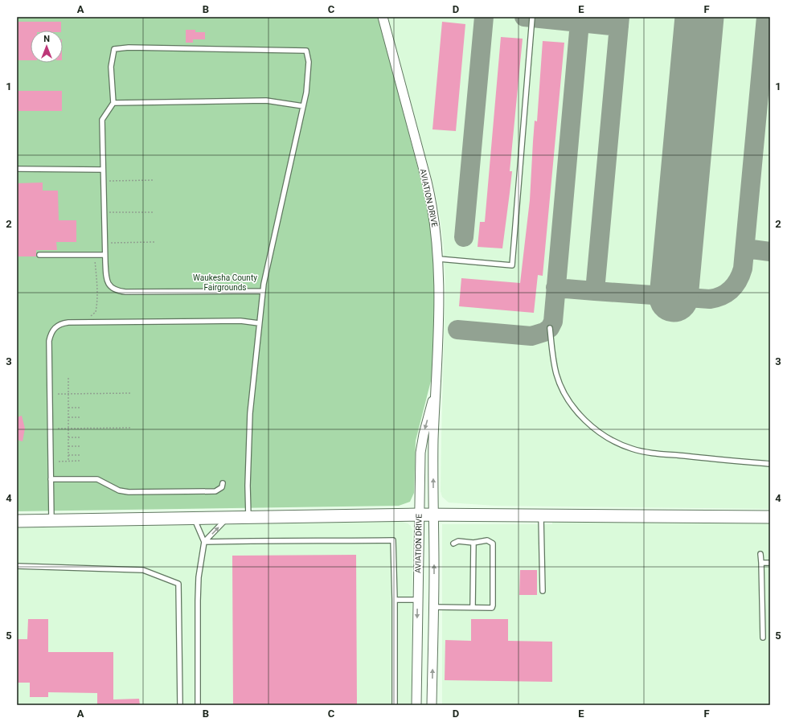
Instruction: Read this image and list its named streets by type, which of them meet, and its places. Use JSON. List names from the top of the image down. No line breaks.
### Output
{"streets":{"street":["AVIATION DRIVE"]},"parks":["Waukesha County Fairgrounds"],"north":"top","grid":{"columns":["A","B","C","D","E","F"],"rows":["1","2","3","4","5"]}}
